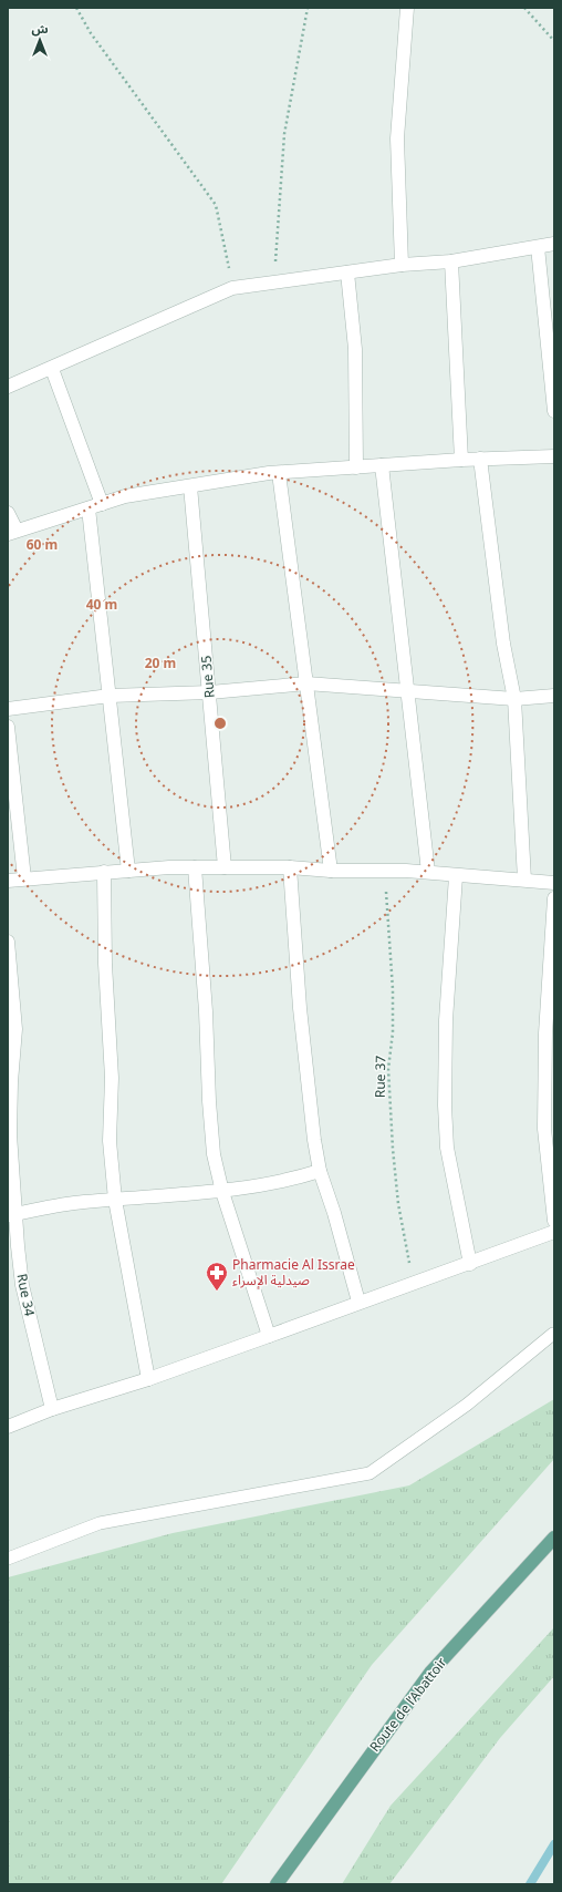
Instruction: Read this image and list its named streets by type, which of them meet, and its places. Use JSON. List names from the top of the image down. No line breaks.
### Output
{"streets":{"main road":["Route de l’Abattoir"],"street":["Rue 35","Rue 34"],"path":["Rue 37"]},"places":{"pharmacy":["Pharmacie Al Issrae صيدلية الإسراء"]},"north":"top","rings":["60 m","40 m","20 m"]}
